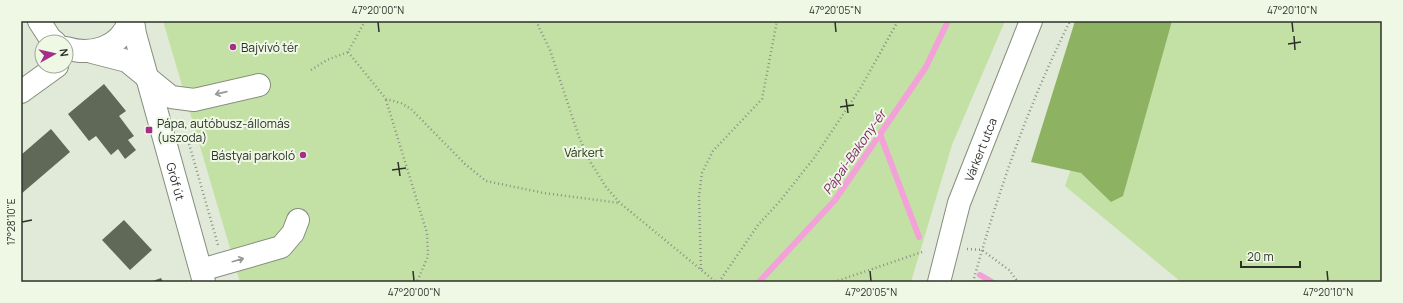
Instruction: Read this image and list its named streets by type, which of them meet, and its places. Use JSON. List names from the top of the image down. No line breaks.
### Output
{"streets":{"street":["Várkert utca","Gróf út"]},"water":["Pápai-Bakony-ér"],"parks":["Várkert"],"places":{"other":["Bajvívó tér","Bástyai parkoló"],"transit":["Pápa, autóbusz-állomás (uszoda)"]},"scale_bar":"20 m","north":"right","coordinates":["47°20'00\"N","47°20'05\"N","47°20'10\"N","17°28'10\"E"]}
